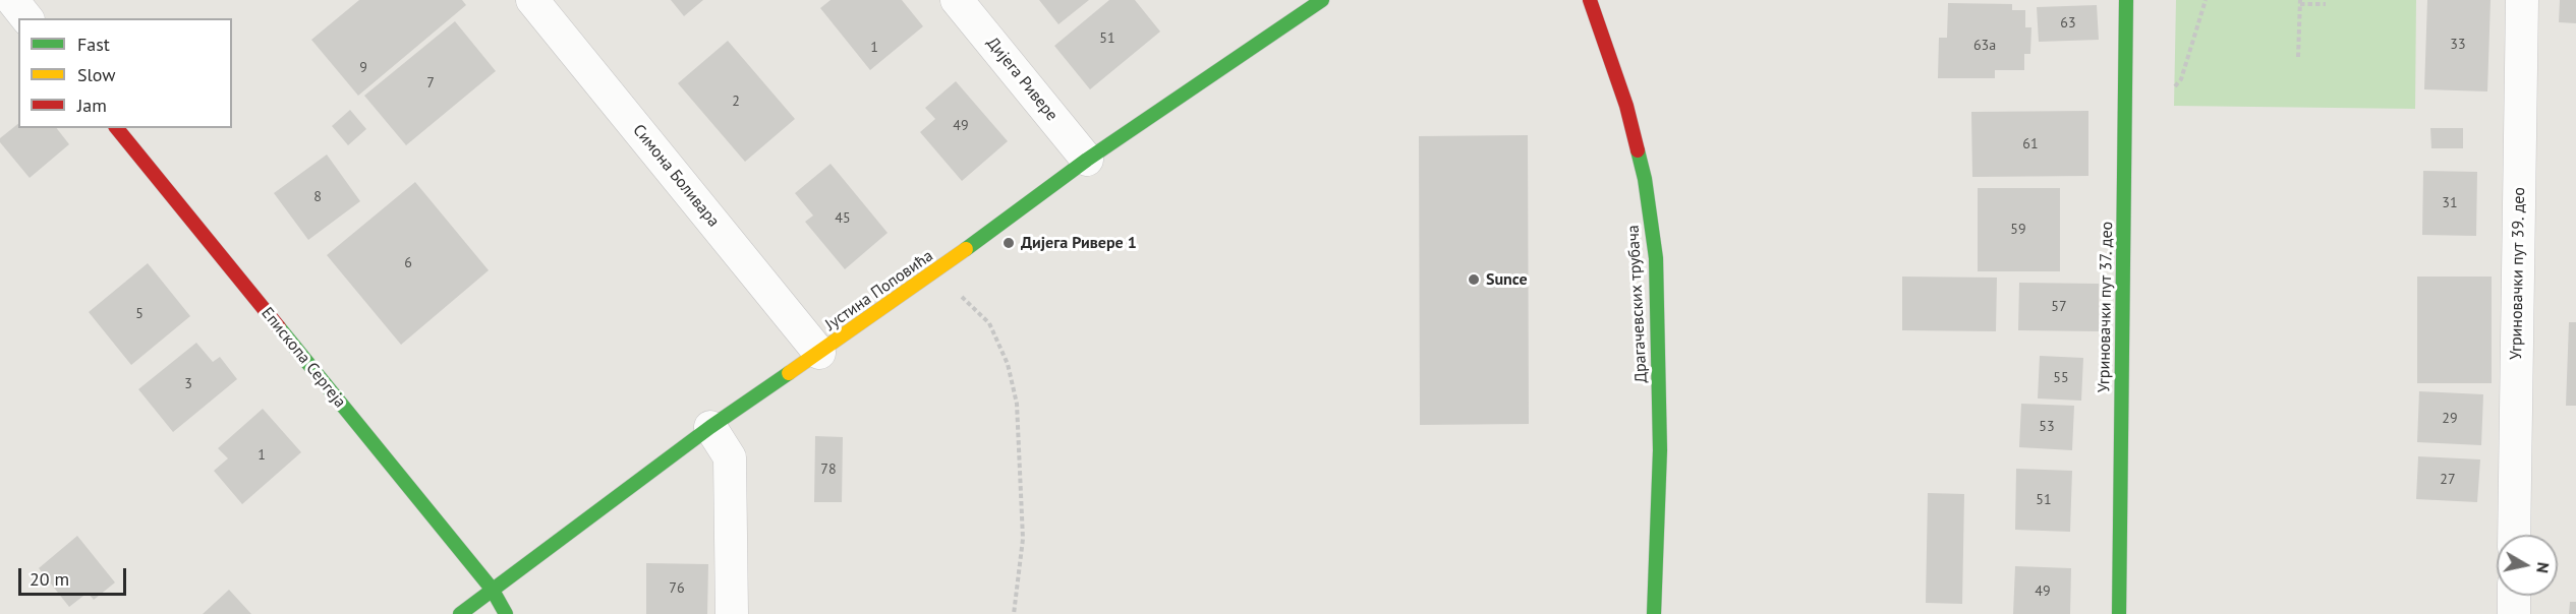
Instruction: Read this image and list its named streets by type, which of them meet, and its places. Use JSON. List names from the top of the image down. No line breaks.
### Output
{"streets":{"street":["Дијега Ривере","Симона Боливара","Угриновачки пут 39. део","Јустина Поповића","Драгачевских трубача","Угриновачки пут 37. део","Епископа Сергеја"]},"crossings":[["Дијега Ривере","Јустина Поповића"],["Симона Боливара","Јустина Поповића"],["Јустина Поповића","Епископа Сергеја"]],"places":["Дијега Ривере 1","Sunce"],"house_numbers":["63","51","33","63a","1","9","7","2","49","61","8","31","45","59","6","57","5","55","3","29","53","1","78","27","51","76","49"],"legend":["Fast","Slow","Jam"],"scale_bar":"20 m","north":"right"}
